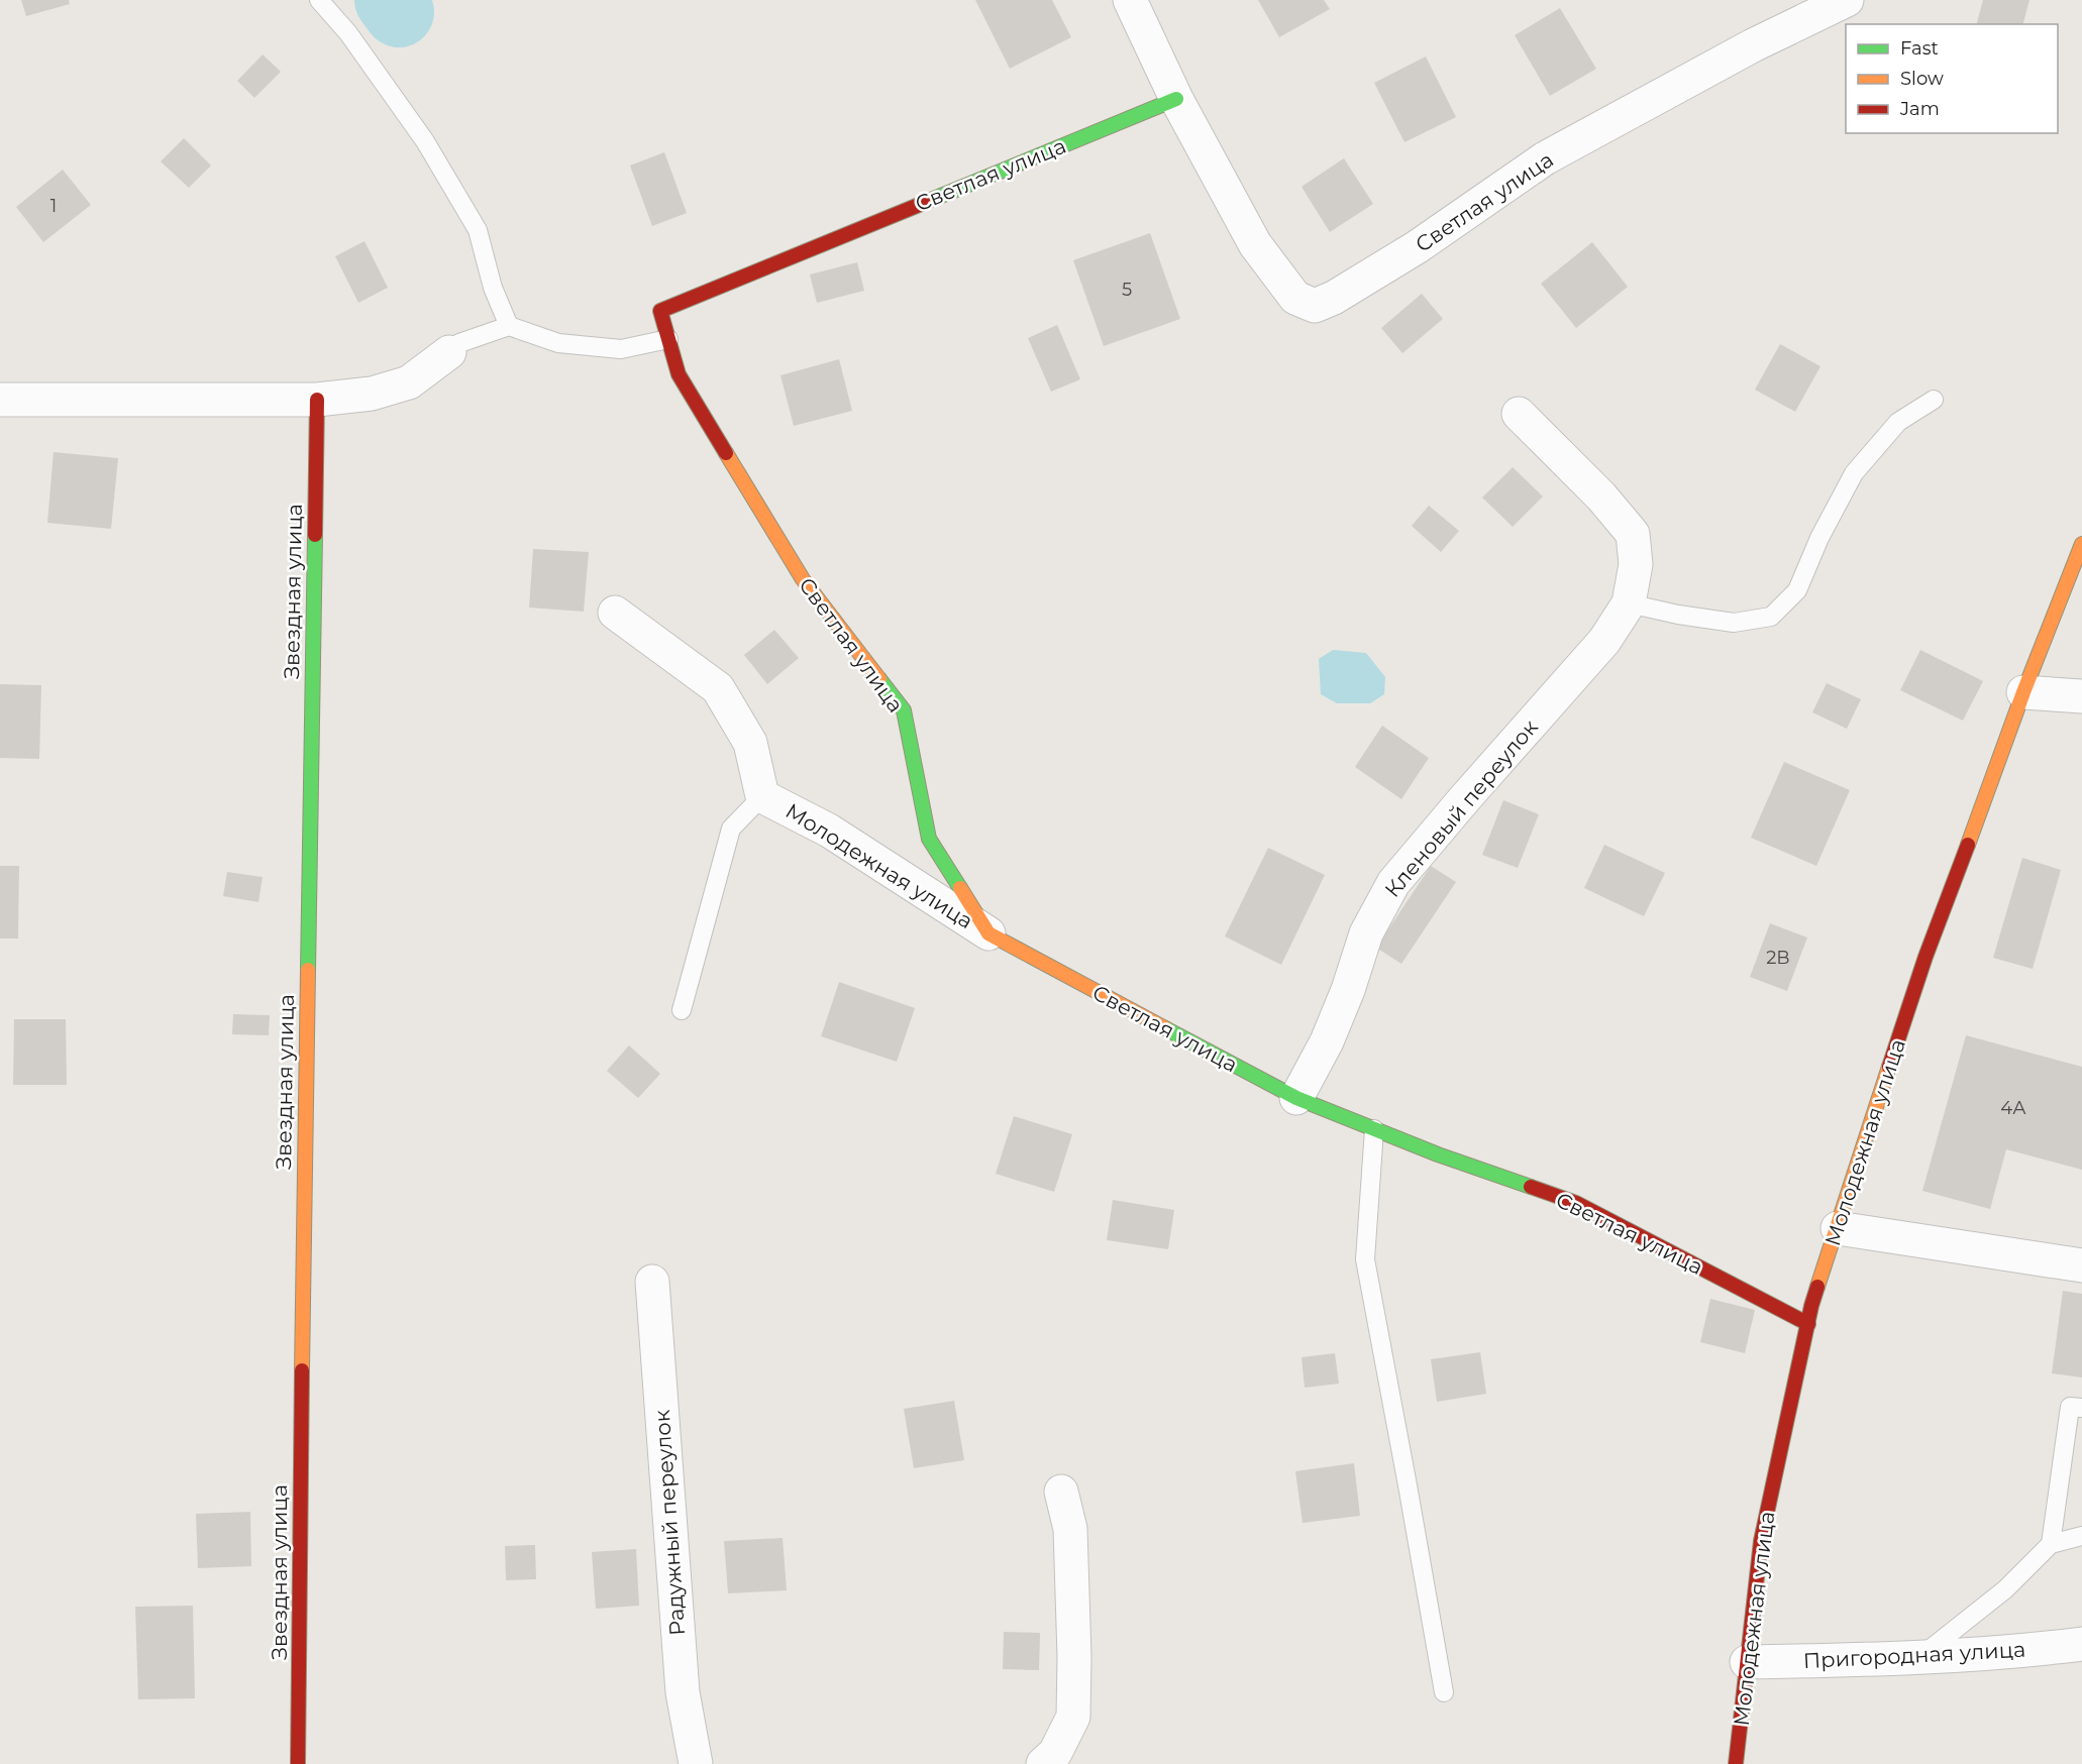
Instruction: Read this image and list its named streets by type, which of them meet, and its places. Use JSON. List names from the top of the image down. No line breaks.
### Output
{"streets":{"street":["Светлая улица","Звездная улица","Кленовый переулок","Молодежная улица","Радужный переулок","Пригородная улица"]},"crossings":[["Светлая улица","Кленовый переулок"],["Светлая улица","Молодежная улица"],["Молодежная улица","Пригородная улица"]],"house_numbers":["1","5","2В","4А"],"legend":["Fast","Slow","Jam"]}
